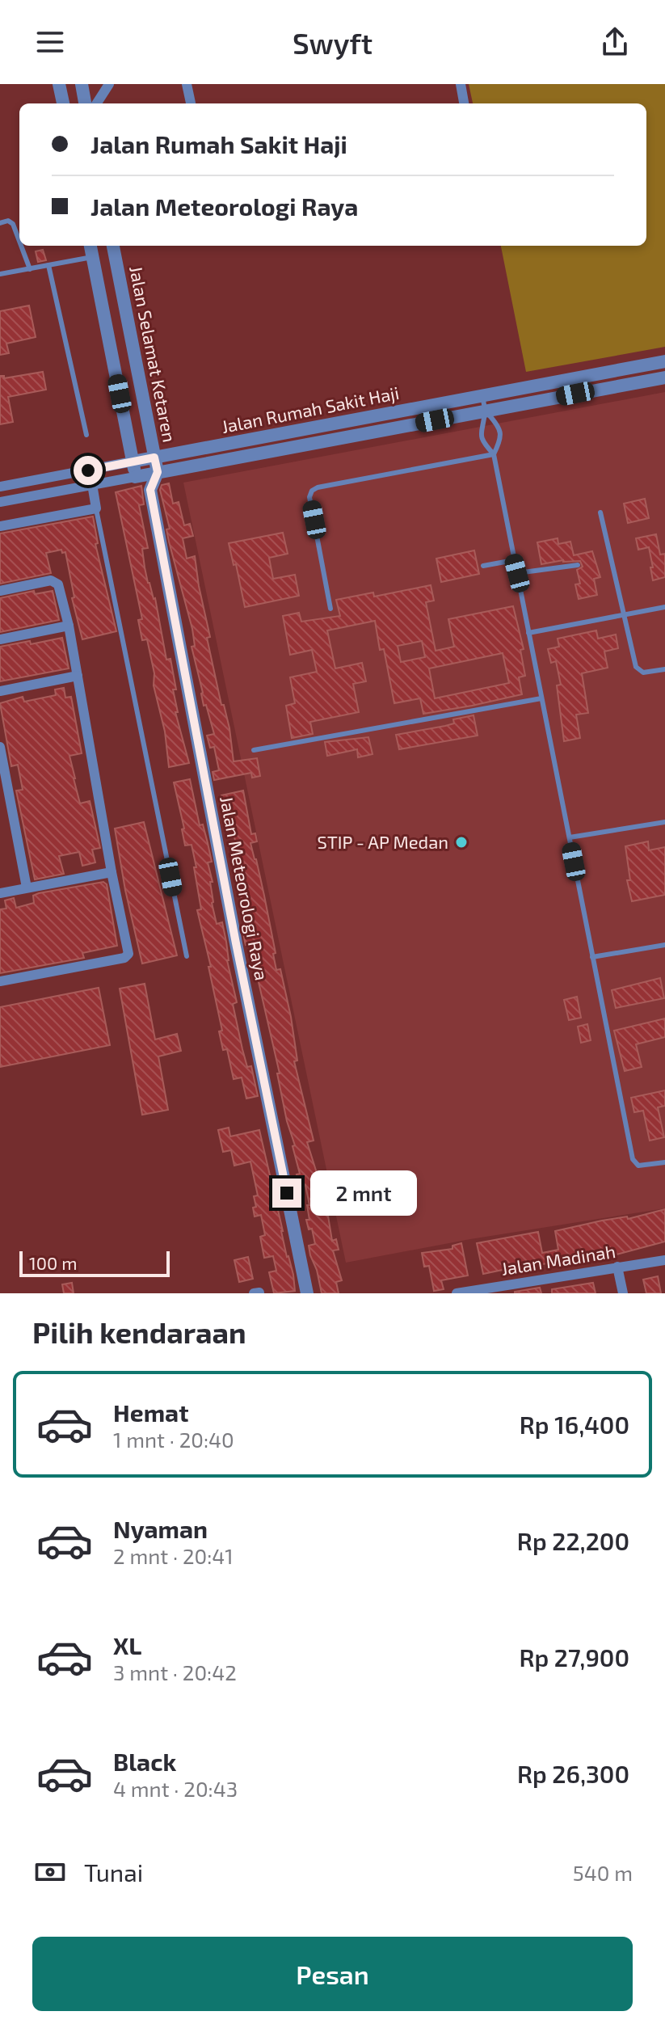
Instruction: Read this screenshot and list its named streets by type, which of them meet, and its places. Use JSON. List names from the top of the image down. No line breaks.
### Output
{"streets":{"street":["Jalan Selamat Ketaren","Jalan Rumah Sakit Haji","Jalan Meteorologi Raya","Jalan Madinah"]},"crossings":[["Jalan Selamat Ketaren","Jalan Rumah Sakit Haji"]],"places":["STIP - AP Medan"],"scale_bar":"100 m","page":{"header":"Swyft","banner":["Jalan Rumah Sakit Haji","Jalan Meteorologi Raya"],"bubble":"2 mnt","scale":"100 m","heading":"Pilih kendaraan","list":[{"name":"Hemat","note":"1 mnt · 20:40","value":"Rp 16,400"},{"name":"Nyaman","note":"2 mnt · 20:41","value":"Rp 22,200"},{"name":"XL","note":"3 mnt · 20:42","value":"Rp 27,900"},{"name":"Black","note":"4 mnt · 20:43","value":"Rp 26,300"}],"pay":["Tunai","540 m"],"buttons":"Pesan"}}
